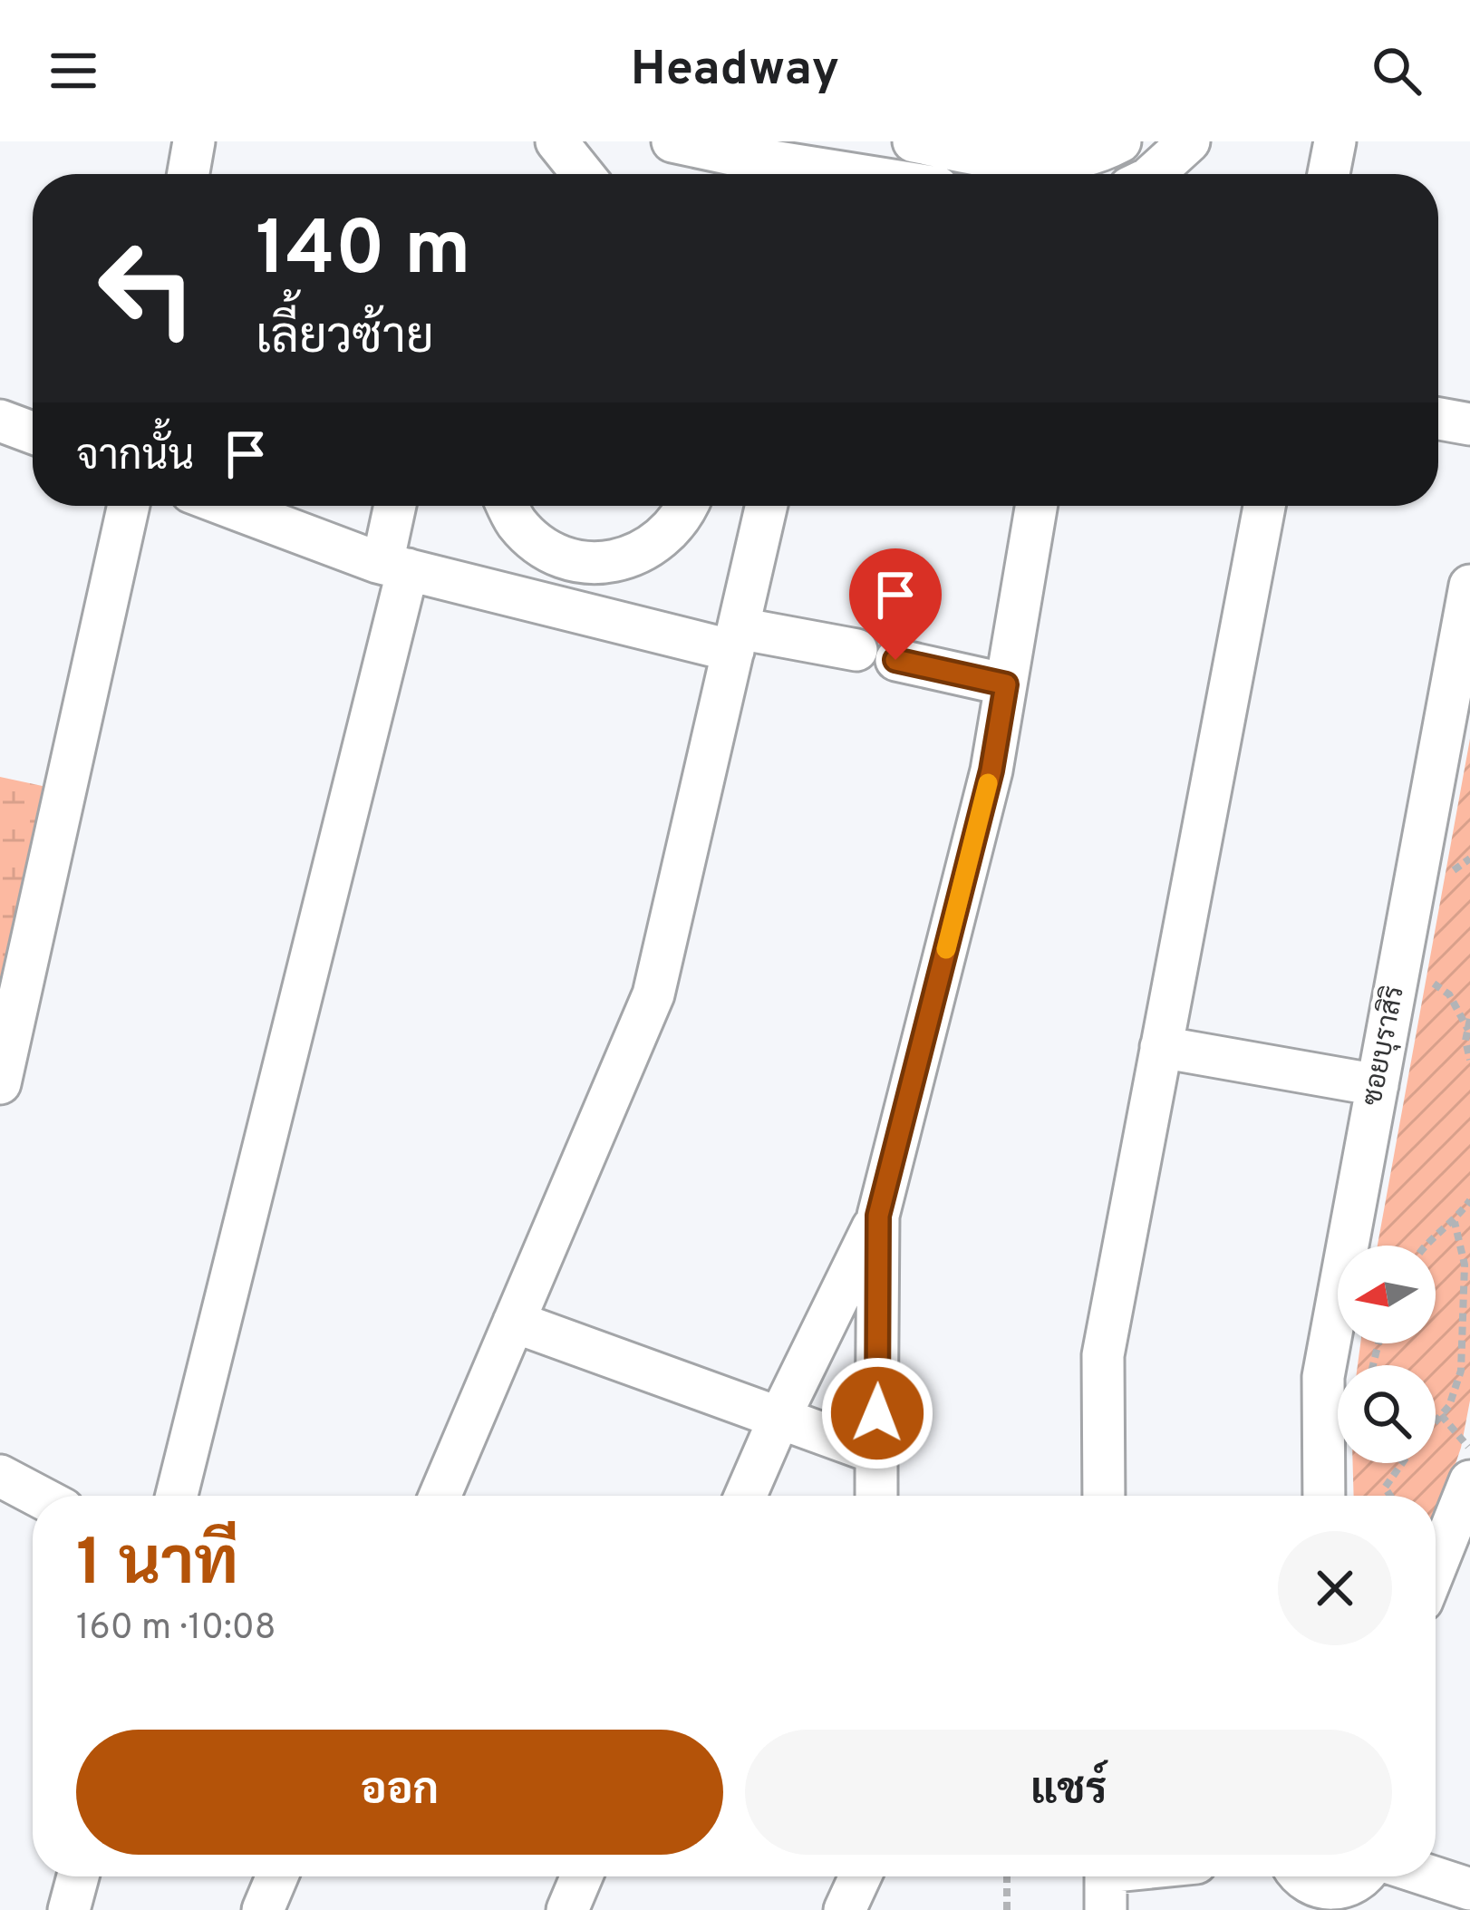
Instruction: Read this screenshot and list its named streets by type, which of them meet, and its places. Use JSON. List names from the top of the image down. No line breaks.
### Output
{"streets":{"street":["ซอยบุราสิริ"]},"north":"left","page":{"header":"Headway","turn":["140 m","เลี้ยวซ้าย"],"then":"จากนั้น","heading":["1 นาที","160 m · 10:08"],"buttons":["ออก","แชร์"]}}
